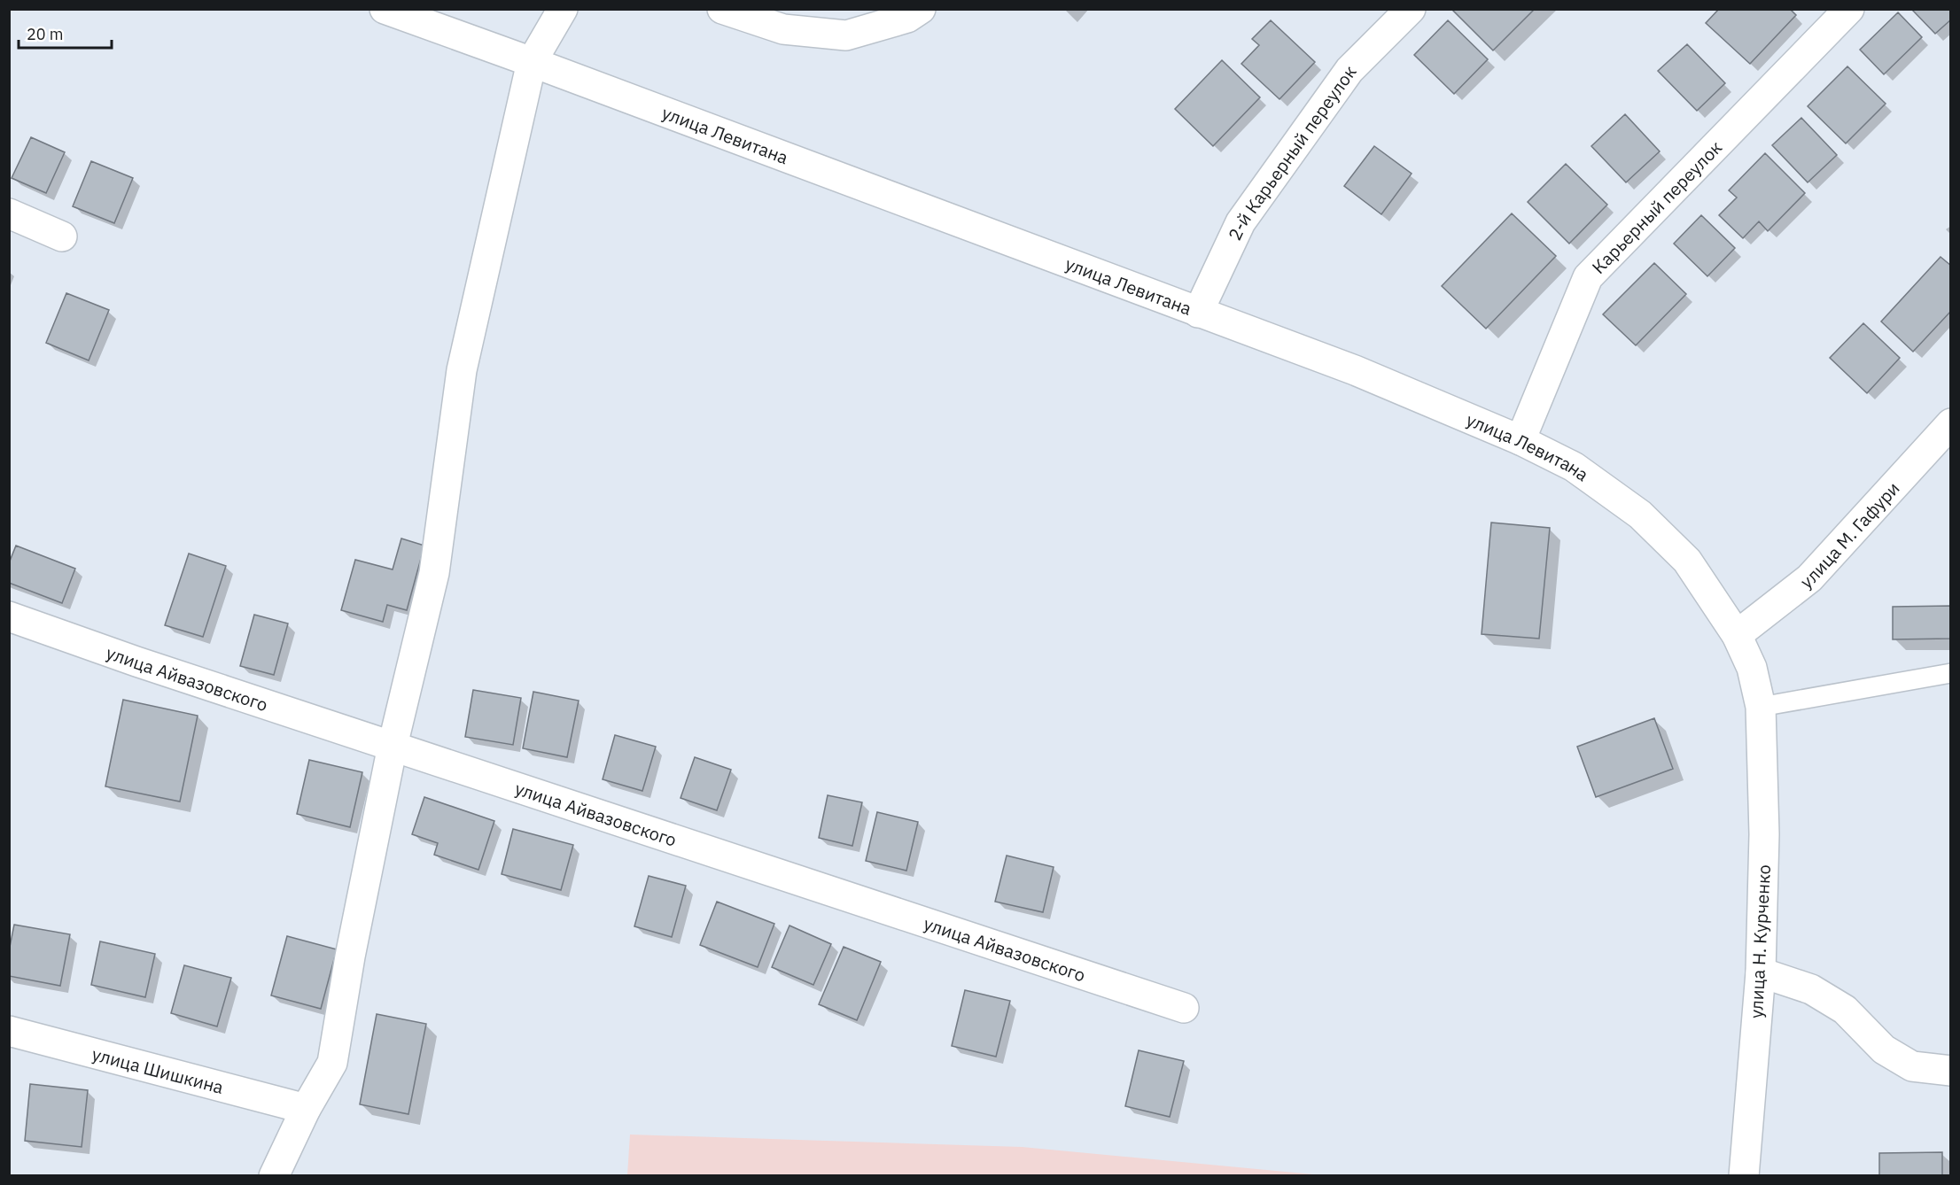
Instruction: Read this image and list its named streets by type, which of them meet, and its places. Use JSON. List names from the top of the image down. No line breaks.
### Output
{"streets":{"street":["улица Левитана","2-й Карьерный переулок","Карьерный переулок","улица М. Гафури","улица Айвазовского","улица Н. Курченко","улица Шишкина"]},"crossings":[["улица Левитана","2-й Карьерный переулок"],["улица Левитана","Карьерный переулок"],["улица Левитана","улица М. Гафури"],["улица Левитана","улица Н. Курченко"]],"scale_bar":"20 m"}
